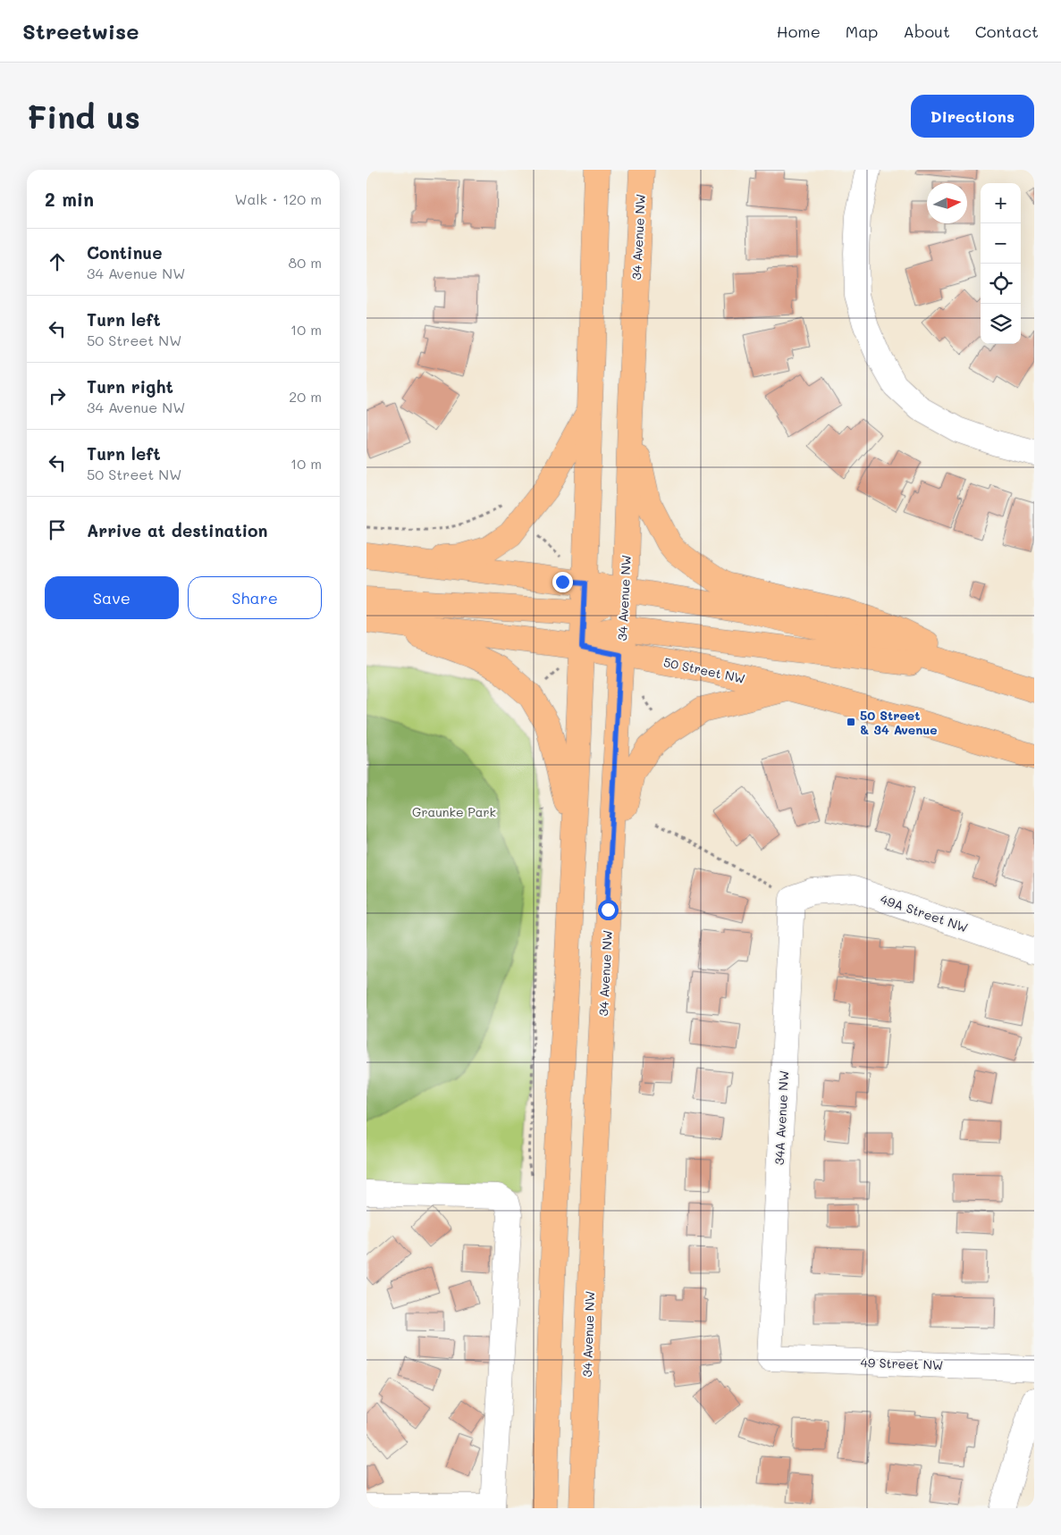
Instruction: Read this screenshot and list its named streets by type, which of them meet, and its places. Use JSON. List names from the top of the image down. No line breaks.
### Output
{"streets":{"main road":["34 Avenue NW","50 Street NW"],"street":["49A Street NW","34A Avenue NW","49 Street NW"]},"crossings":[["34 Avenue NW","50 Street NW"],["49A Street NW","34A Avenue NW"],["34A Avenue NW","49 Street NW"]],"parks":["Graunke Park"],"places":{"transit":["50 Street & 34 Avenue"]},"north":"right","page":{"header":"Streetwise","nav":["Home","Map","About","Contact"],"buttons":["Directions",["Save","Share"]],"title":"Find us","heading":["2 min","Walk · 120 m"],"map_buttons":["+","−"],"list":[["Continue","34 Avenue NW","80 m"],["Turn left","50 Street NW","10 m"],["Turn right","34 Avenue NW","20 m"],["Turn left","50 Street NW","10 m"],"Arrive at destination"]}}
